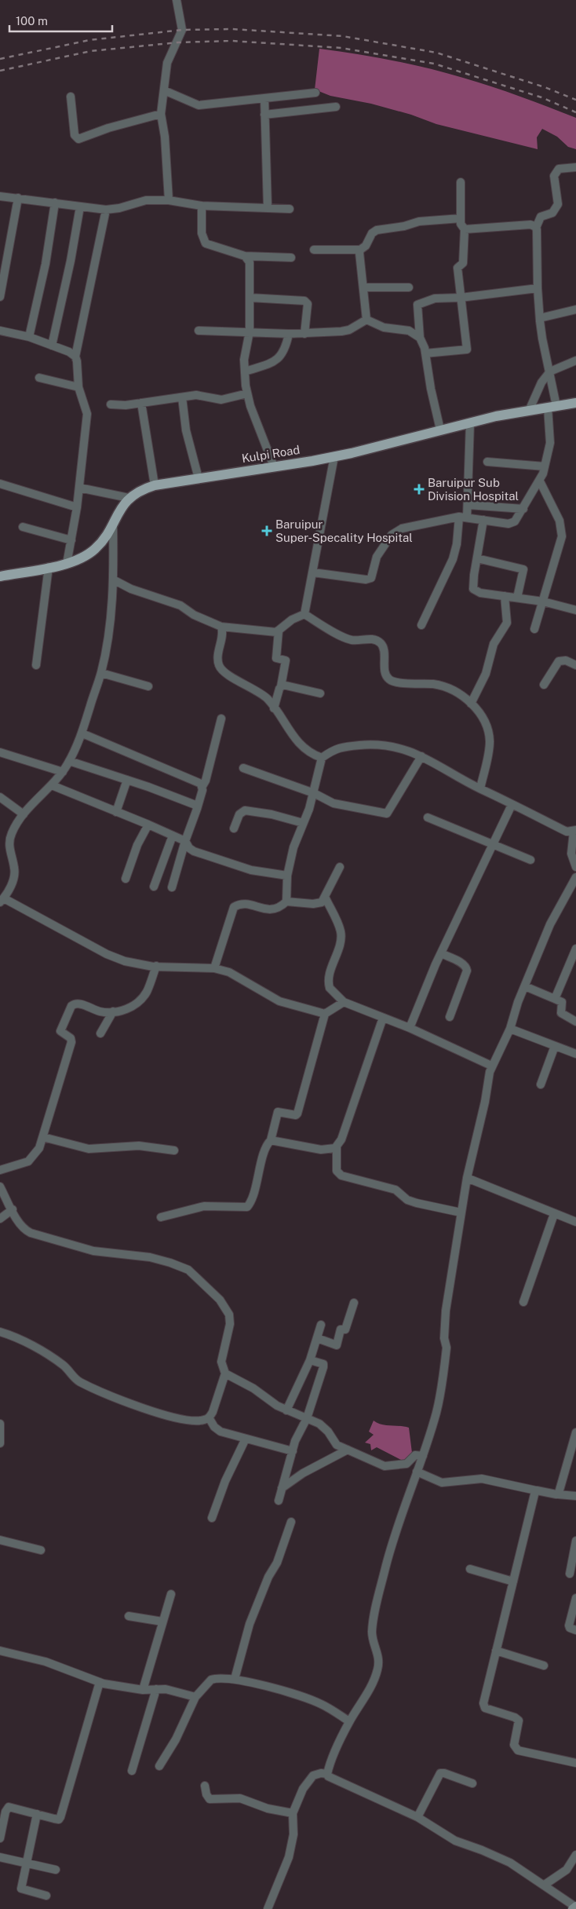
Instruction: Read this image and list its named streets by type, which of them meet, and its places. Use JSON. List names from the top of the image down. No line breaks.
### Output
{"streets":{"main road":["Kulpi Road"]},"places":{"health":["Baruipur Sub Division Hospital","Baruipur Super-Specality Hospital"]},"scale_bar":"100 m"}
